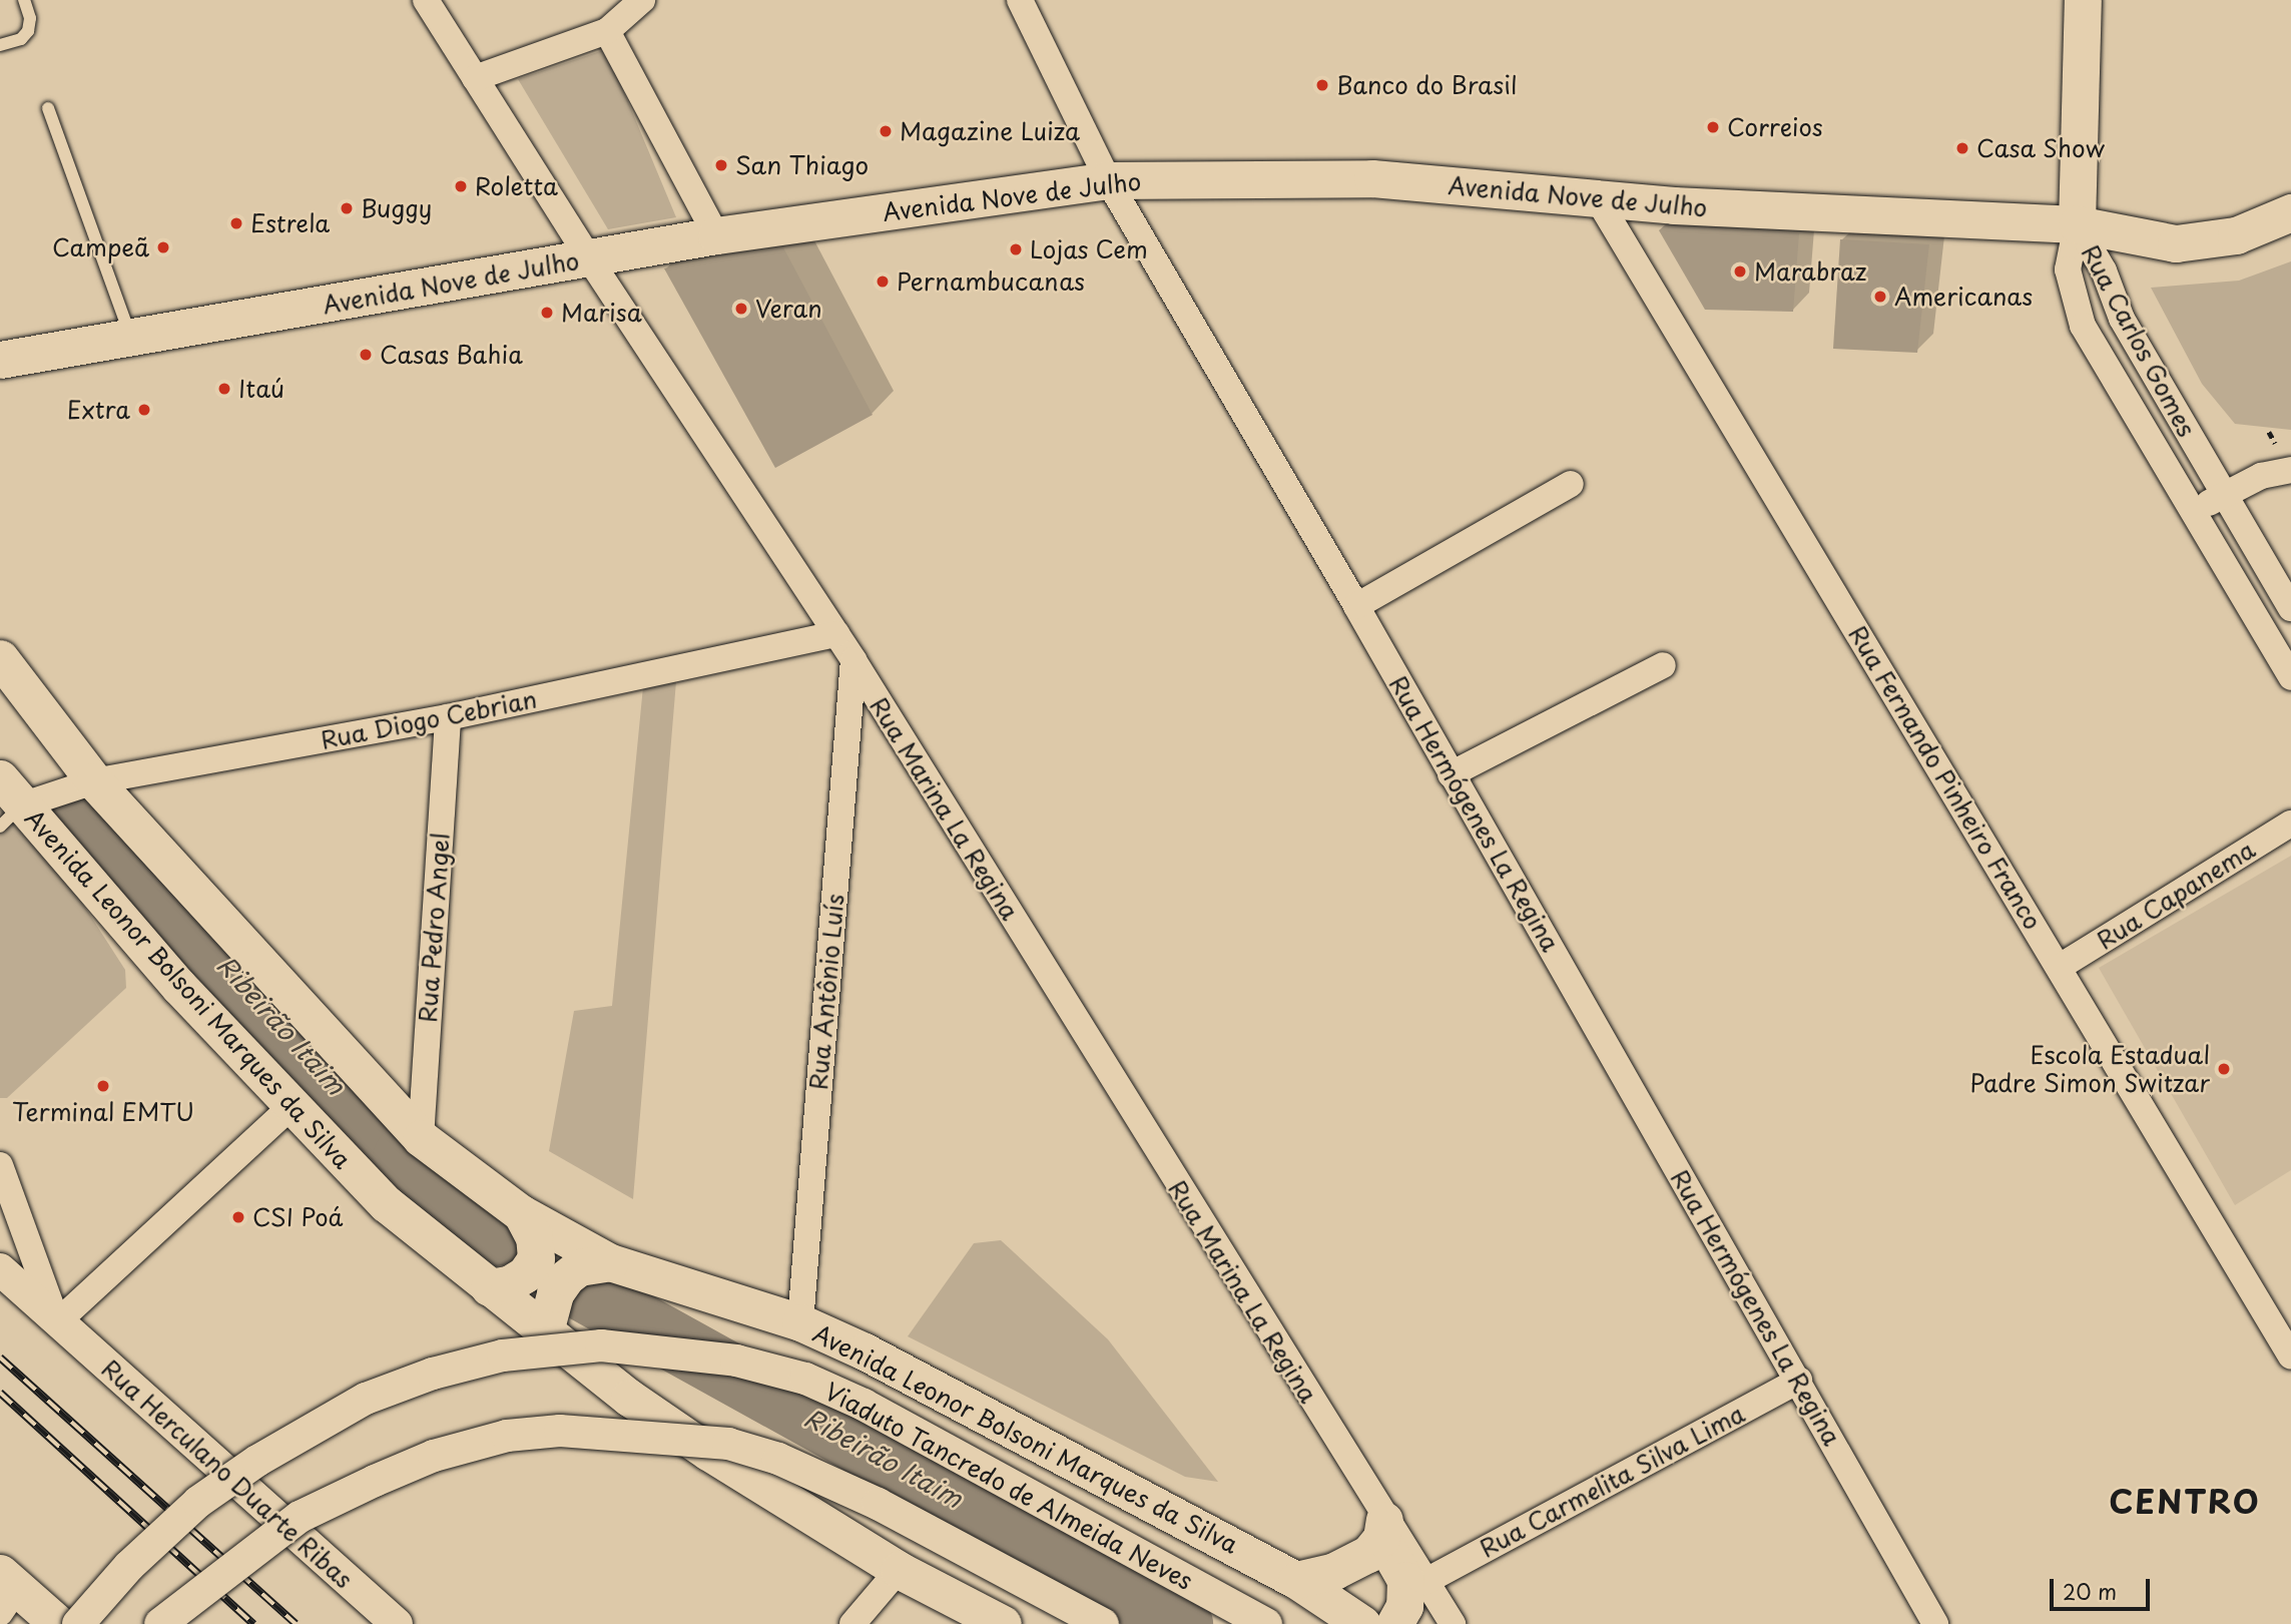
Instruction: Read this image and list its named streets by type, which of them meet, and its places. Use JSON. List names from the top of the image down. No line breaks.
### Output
{"streets":{"main road":["Avenida Nove de Julho","Avenida Leonor Bolsoni Marques da Silva"],"street":["Rua Carlos Gomes","Rua Diogo Cebrian","Rua Fernando Pinheiro Franco","Rua Marina La Regina","Rua Hermógenes La Regina","Rua Capanema","Rua Pedro Angel","Rua Antônio Luís","Rua Herculano Duarte Ribas","Rua Carmelita Silva Lima","Viaduto Tancredo de Almeida Neves"]},"crossings":[["Avenida Nove de Julho","Rua Carlos Gomes"],["Avenida Nove de Julho","Rua Fernando Pinheiro Franco"],["Avenida Nove de Julho","Rua Marina La Regina"],["Avenida Nove de Julho","Rua Hermógenes La Regina"],["Rua Diogo Cebrian","Rua Marina La Regina"],["Rua Diogo Cebrian","Rua Pedro Angel"],["Rua Diogo Cebrian","Avenida Leonor Bolsoni Marques da Silva"],["Rua Fernando Pinheiro Franco","Rua Capanema"],["Rua Marina La Regina","Rua Antônio Luís"],["Rua Marina La Regina","Rua Carmelita Silva Lima"],["Rua Hermógenes La Regina","Rua Carmelita Silva Lima"],["Rua Pedro Angel","Avenida Leonor Bolsoni Marques da Silva"],["Avenida Leonor Bolsoni Marques da Silva","Rua Antônio Luís"]],"districts":["CENTRO"],"water":["Ribeirão Itaim"],"places":["Banco do Brasil","Correios","Magazine Luiza","Casa Show","San Thiago","Roletta","Buggy","Estrela","Campeã","Lojas Cem","Marabraz","Pernambucanas","Americanas","Veran","Marisa","Casas Bahia","Itaú","Extra","Escola Estadual Padre Simon Switzar","Terminal EMTU","CSI Poá"],"scale_bar":"20 m"}
